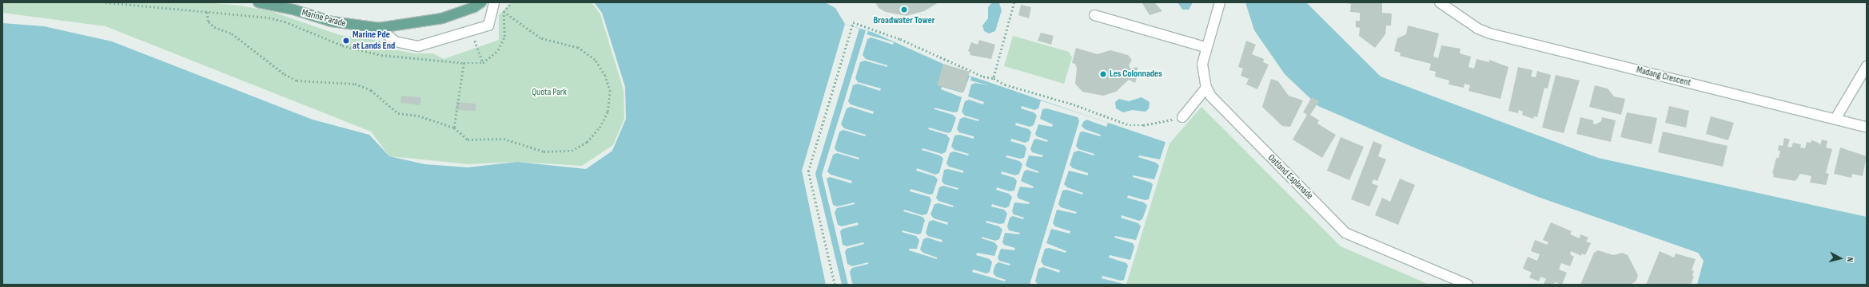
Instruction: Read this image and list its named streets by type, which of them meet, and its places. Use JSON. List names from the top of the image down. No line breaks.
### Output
{"streets":{"main road":["Marine Parade"],"street":["Madang Crescent","Oatland Esplanade"]},"parks":["Quota Park"],"places":["Broadwater Tower","Marine Pde at Lands End","Les Colonnades"],"north":"right"}
